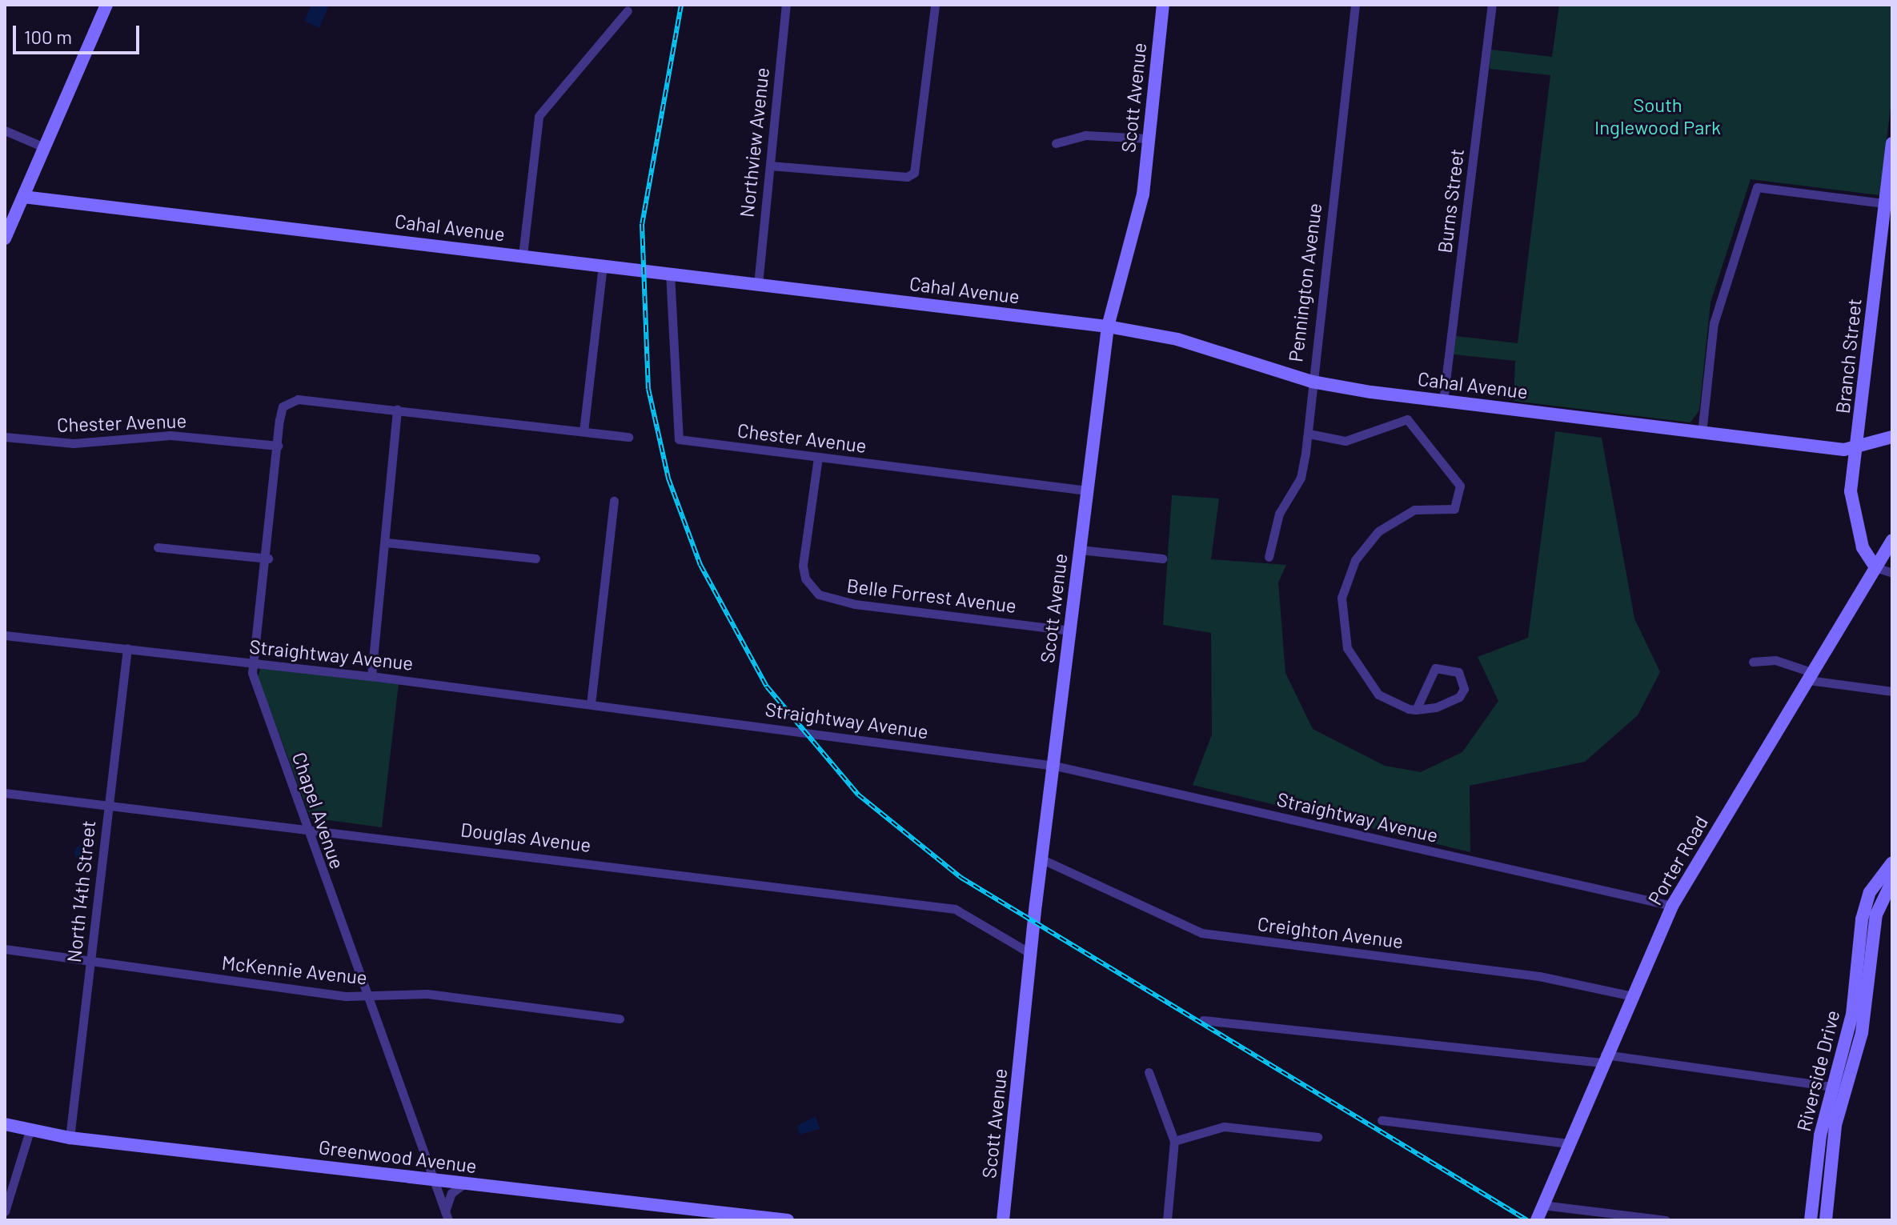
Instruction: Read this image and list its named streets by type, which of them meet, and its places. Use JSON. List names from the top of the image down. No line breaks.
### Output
{"streets":{"street":["Scott Avenue","Northview Avenue","Burns Street","Cahal Avenue","Pennington Avenue","Branch Street","Chester Avenue","Belle Forrest Avenue","Straightway Avenue","Chapel Avenue","Douglas Avenue","Porter Road","North 14th Street","Creighton Avenue","McKennie Avenue","Riverside Drive","Greenwood Avenue"]},"crossings":[["Scott Avenue","Cahal Avenue"],["Scott Avenue","Chester Avenue"],["Scott Avenue","Belle Forrest Avenue"],["Scott Avenue","Straightway Avenue"],["Scott Avenue","Douglas Avenue"],["Scott Avenue","Creighton Avenue"],["Northview Avenue","Cahal Avenue"],["Burns Street","Cahal Avenue"],["Cahal Avenue","Pennington Avenue"],["Cahal Avenue","Branch Street"],["Cahal Avenue","Chester Avenue"],["Branch Street","Porter Road"],["Chester Avenue","Belle Forrest Avenue"],["Chester Avenue","Chapel Avenue"],["Straightway Avenue","Chapel Avenue"],["Straightway Avenue","Porter Road"],["Straightway Avenue","North 14th Street"],["Chapel Avenue","Douglas Avenue"],["Chapel Avenue","McKennie Avenue"],["Chapel Avenue","Greenwood Avenue"],["Douglas Avenue","North 14th Street"],["Porter Road","Creighton Avenue"],["North 14th Street","McKennie Avenue"],["North 14th Street","Greenwood Avenue"]],"parks":["South Inglewood Park"],"scale_bar":"100 m"}
